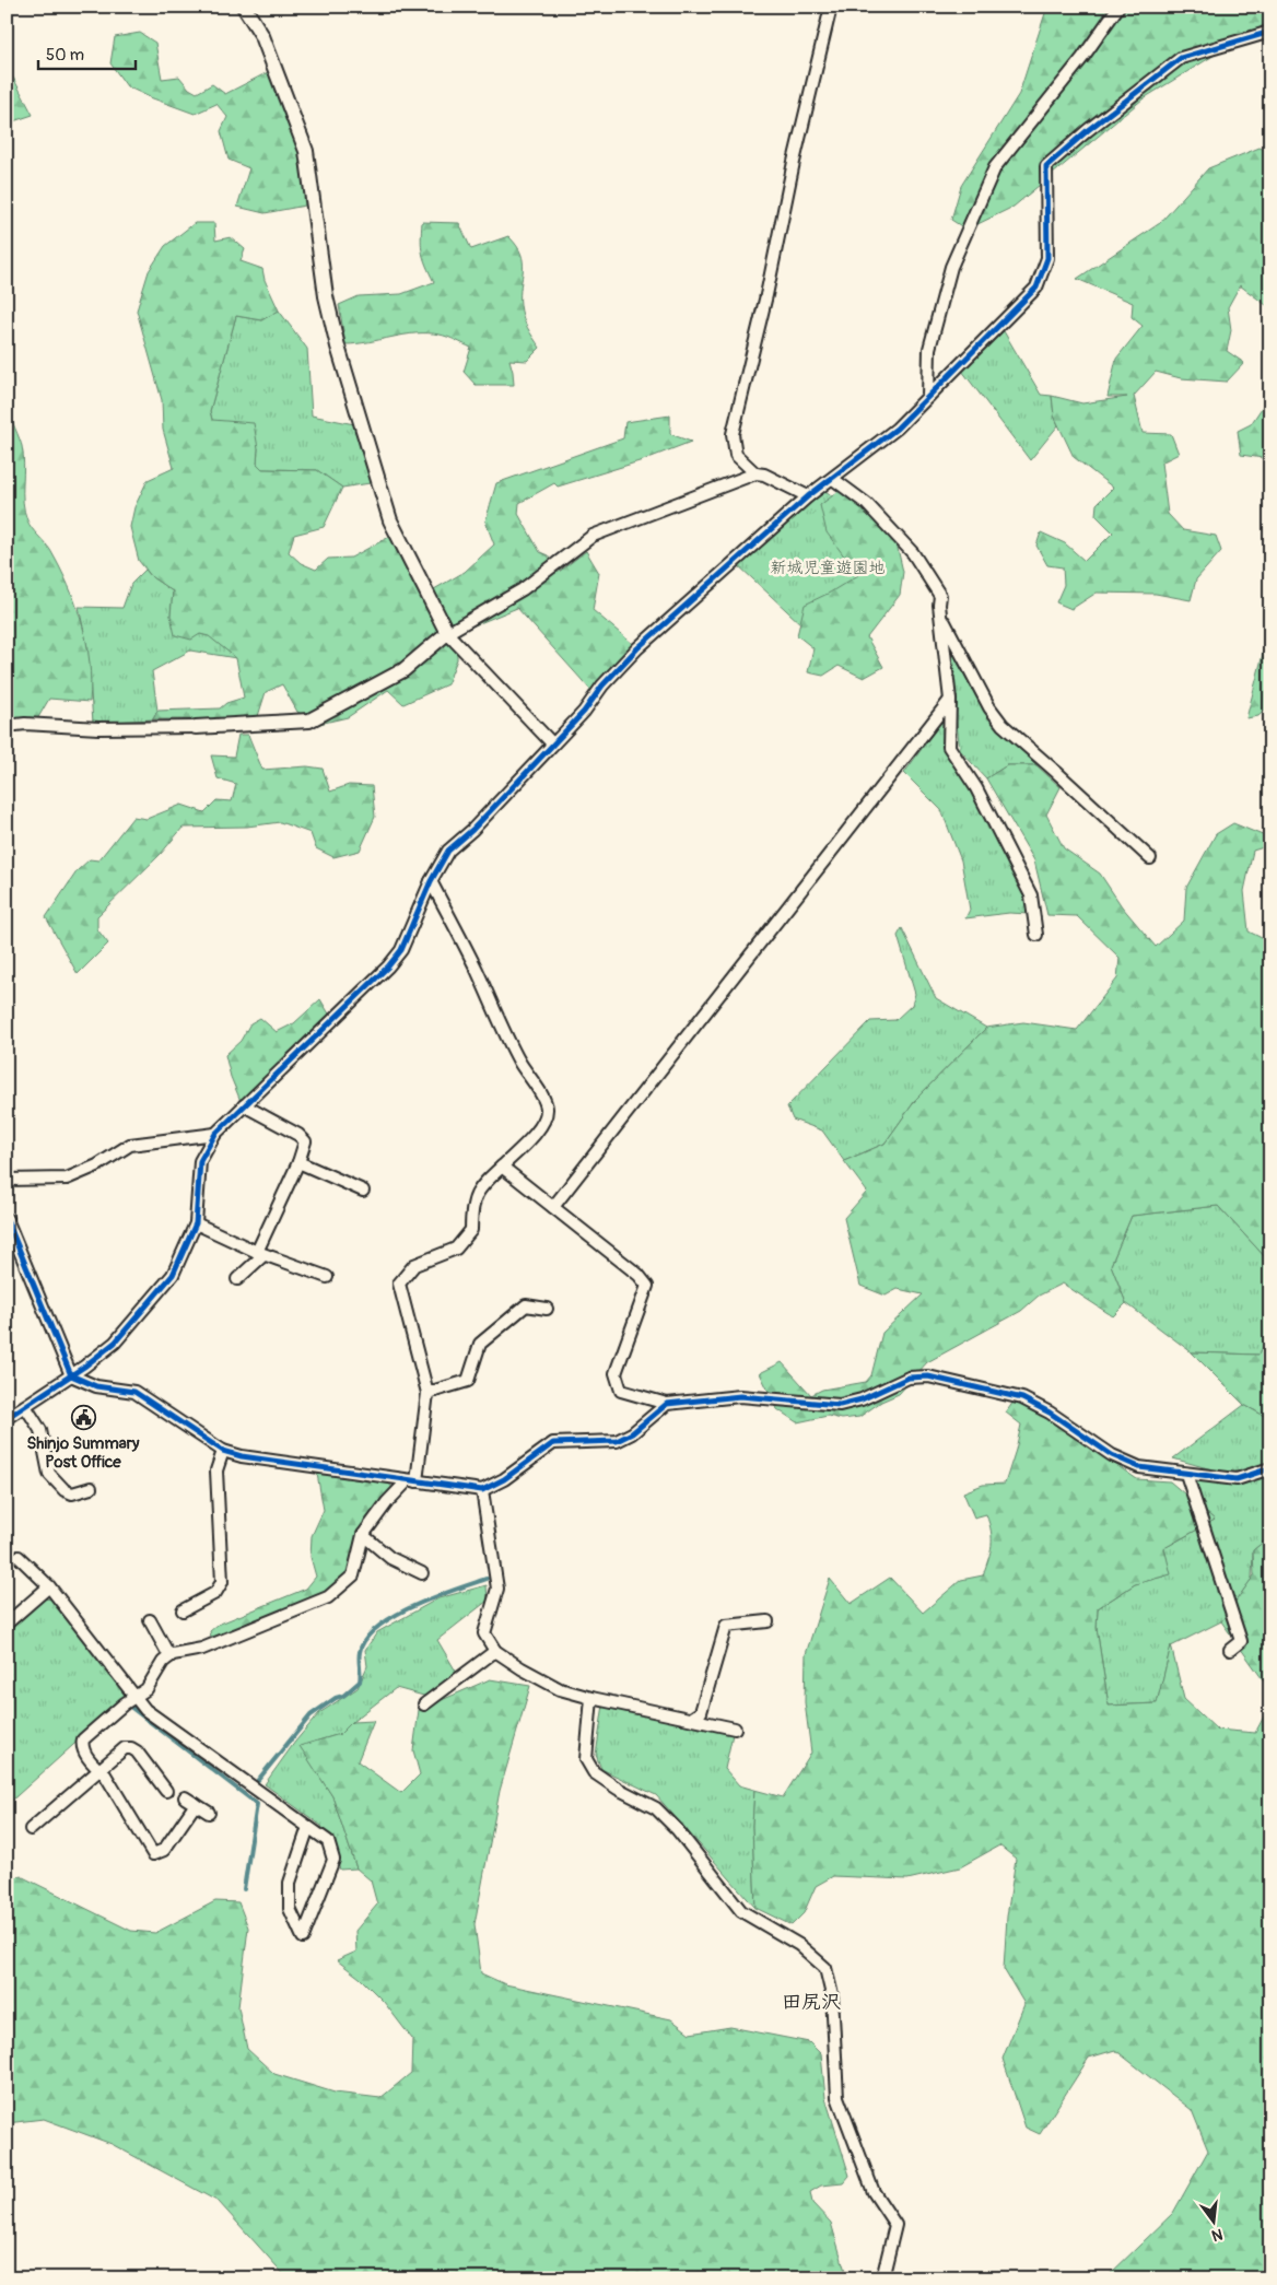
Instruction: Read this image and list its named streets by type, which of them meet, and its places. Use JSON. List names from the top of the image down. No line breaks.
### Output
{"districts":["田尻沢"],"parks":["新城児童遊園地"],"places":{"public building":["Shinjo Summary Post Office"]},"scale_bar":"50 m","north":"bottom"}
